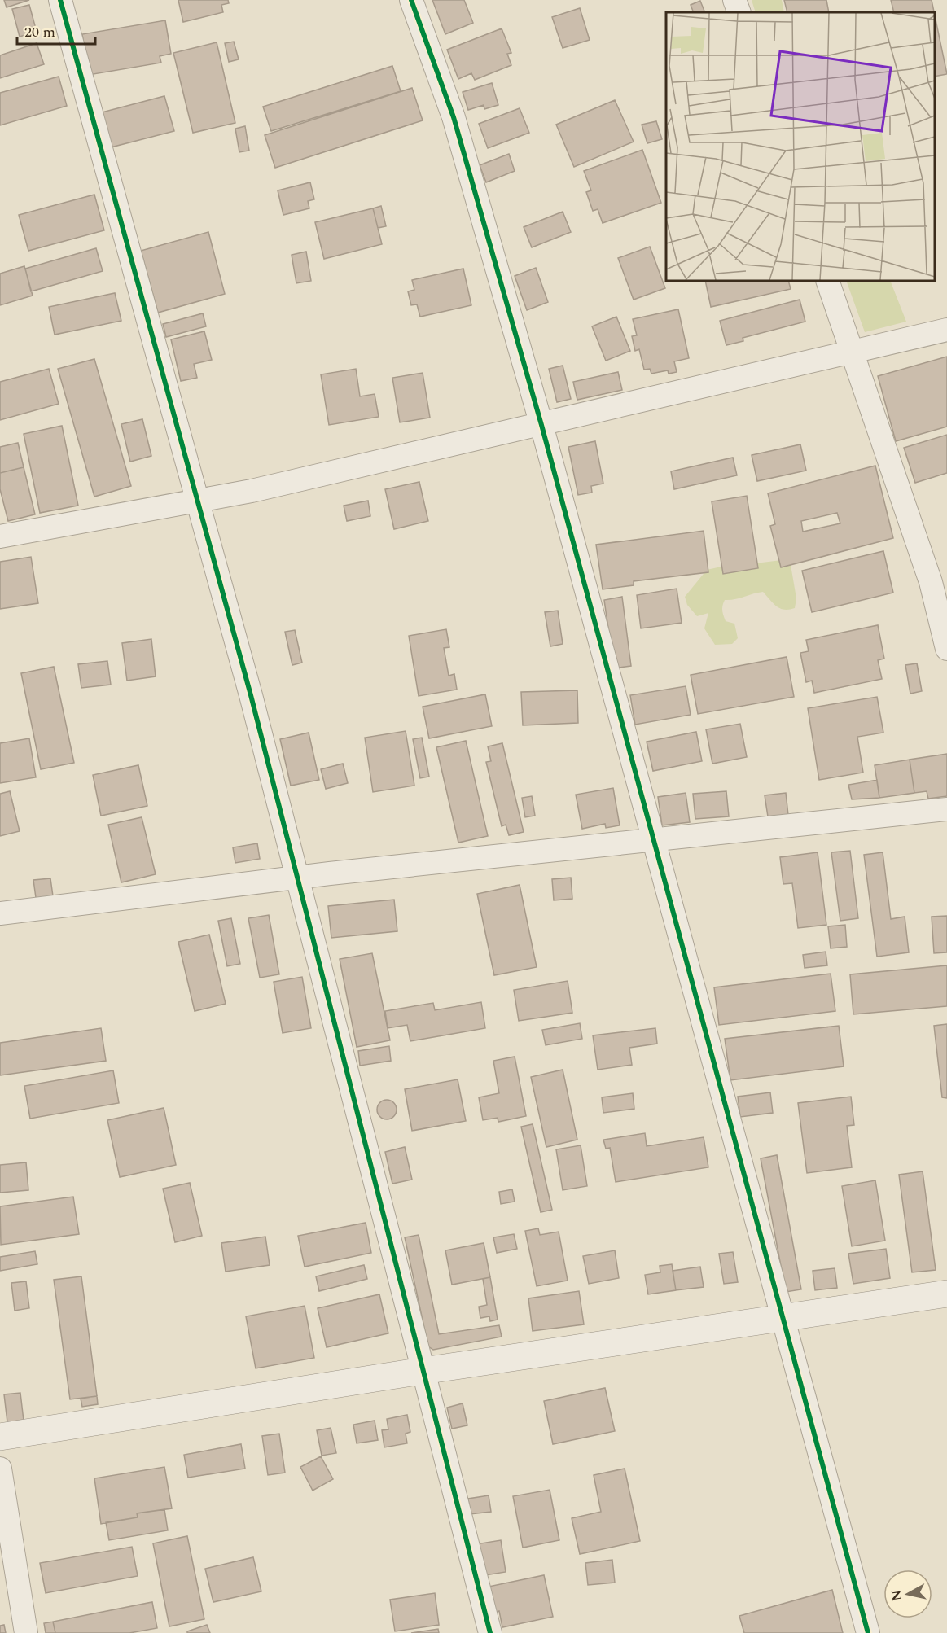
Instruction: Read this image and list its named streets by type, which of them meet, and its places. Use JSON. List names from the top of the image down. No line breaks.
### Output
{"scale_bar":"20 m","north":"left"}
